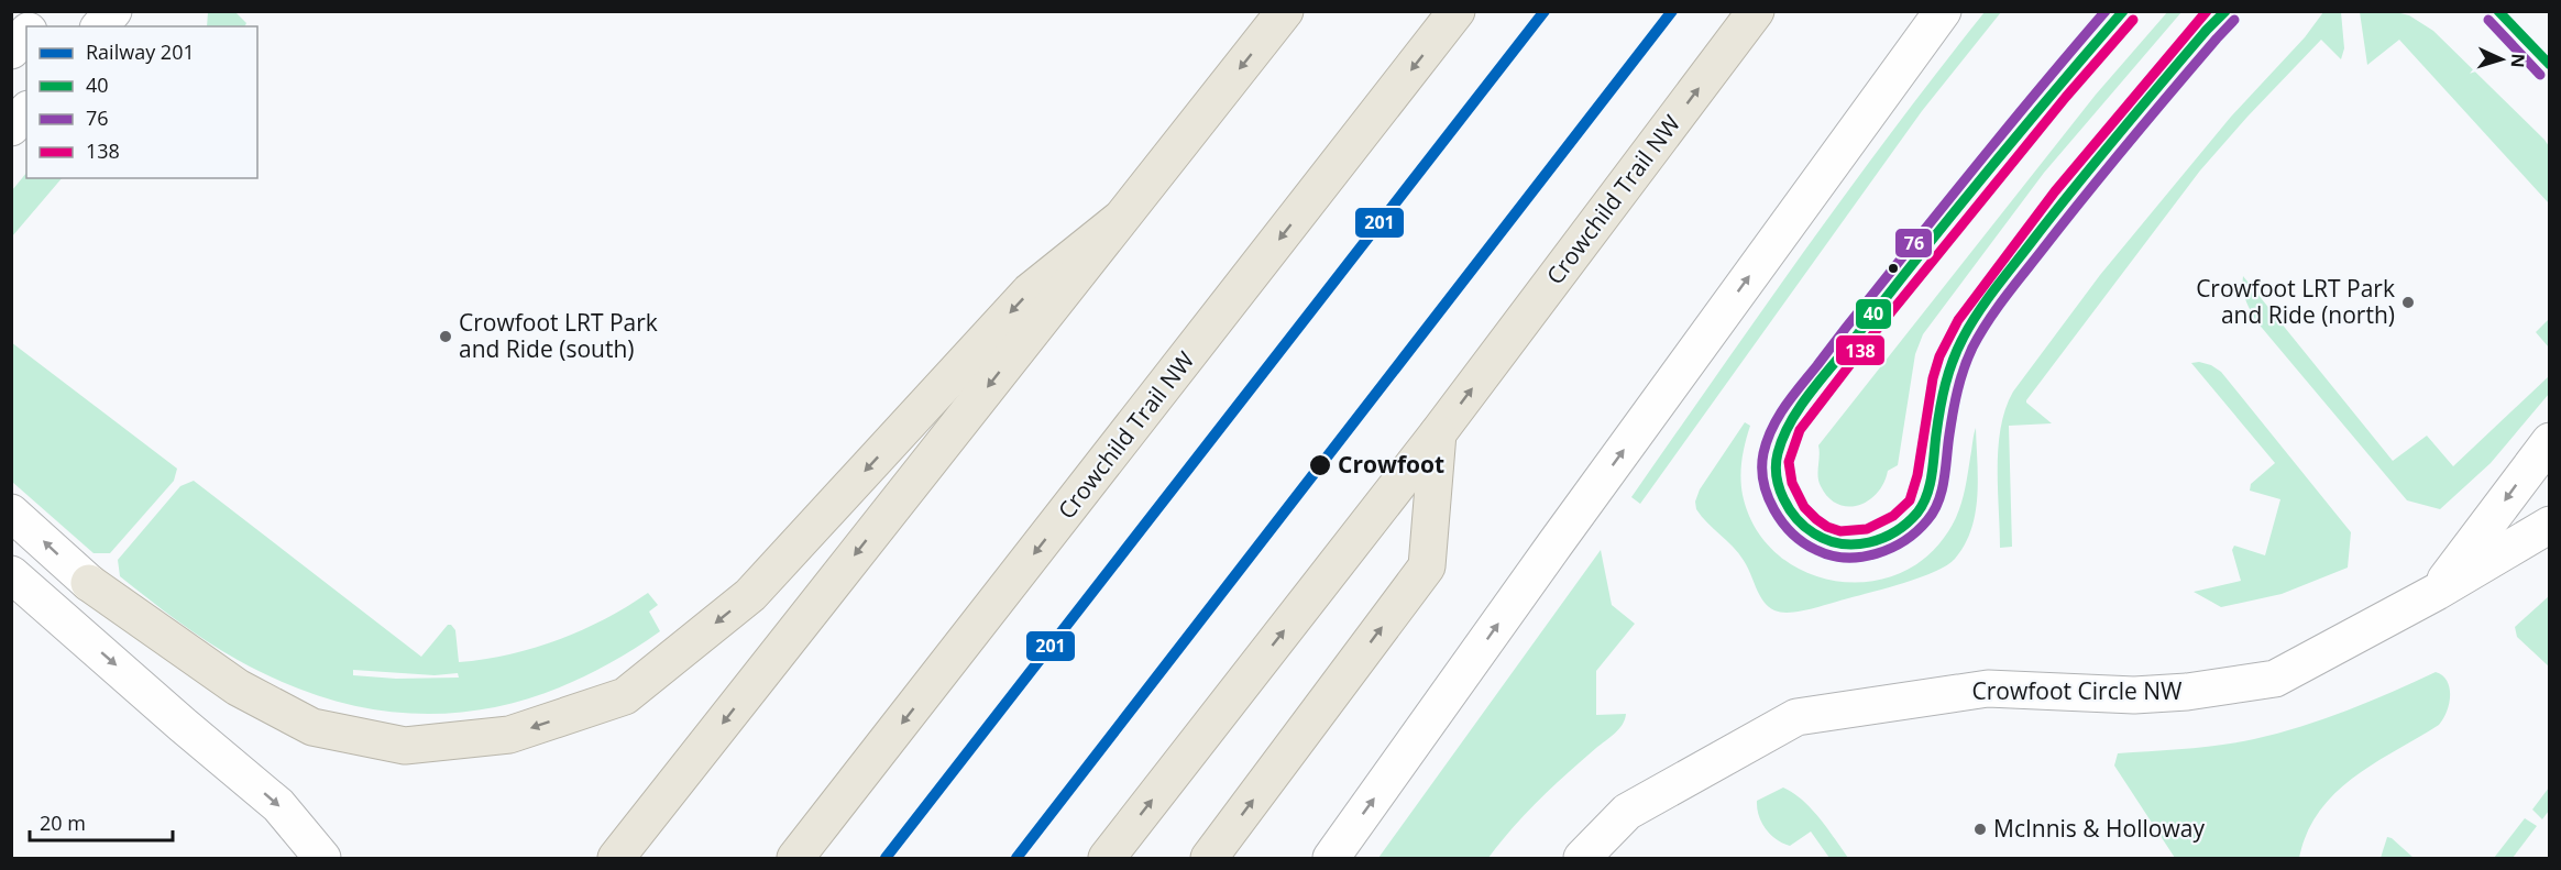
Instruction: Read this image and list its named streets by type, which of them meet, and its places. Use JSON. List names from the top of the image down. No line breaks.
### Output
{"streets":{"highway":["Crowchild Trail NW"],"street":["Crowfoot Circle NW"]},"places":["Crowfoot LRT Park and Ride (north)","Crowfoot LRT Park and Ride (south)","Crowfoot","McInnis & Holloway"],"lines":["rail line 201","transit line 40","transit line 76","transit line 138"],"legend":["Railway 201","40","76","138"],"scale_bar":"20 m","north":"right"}
